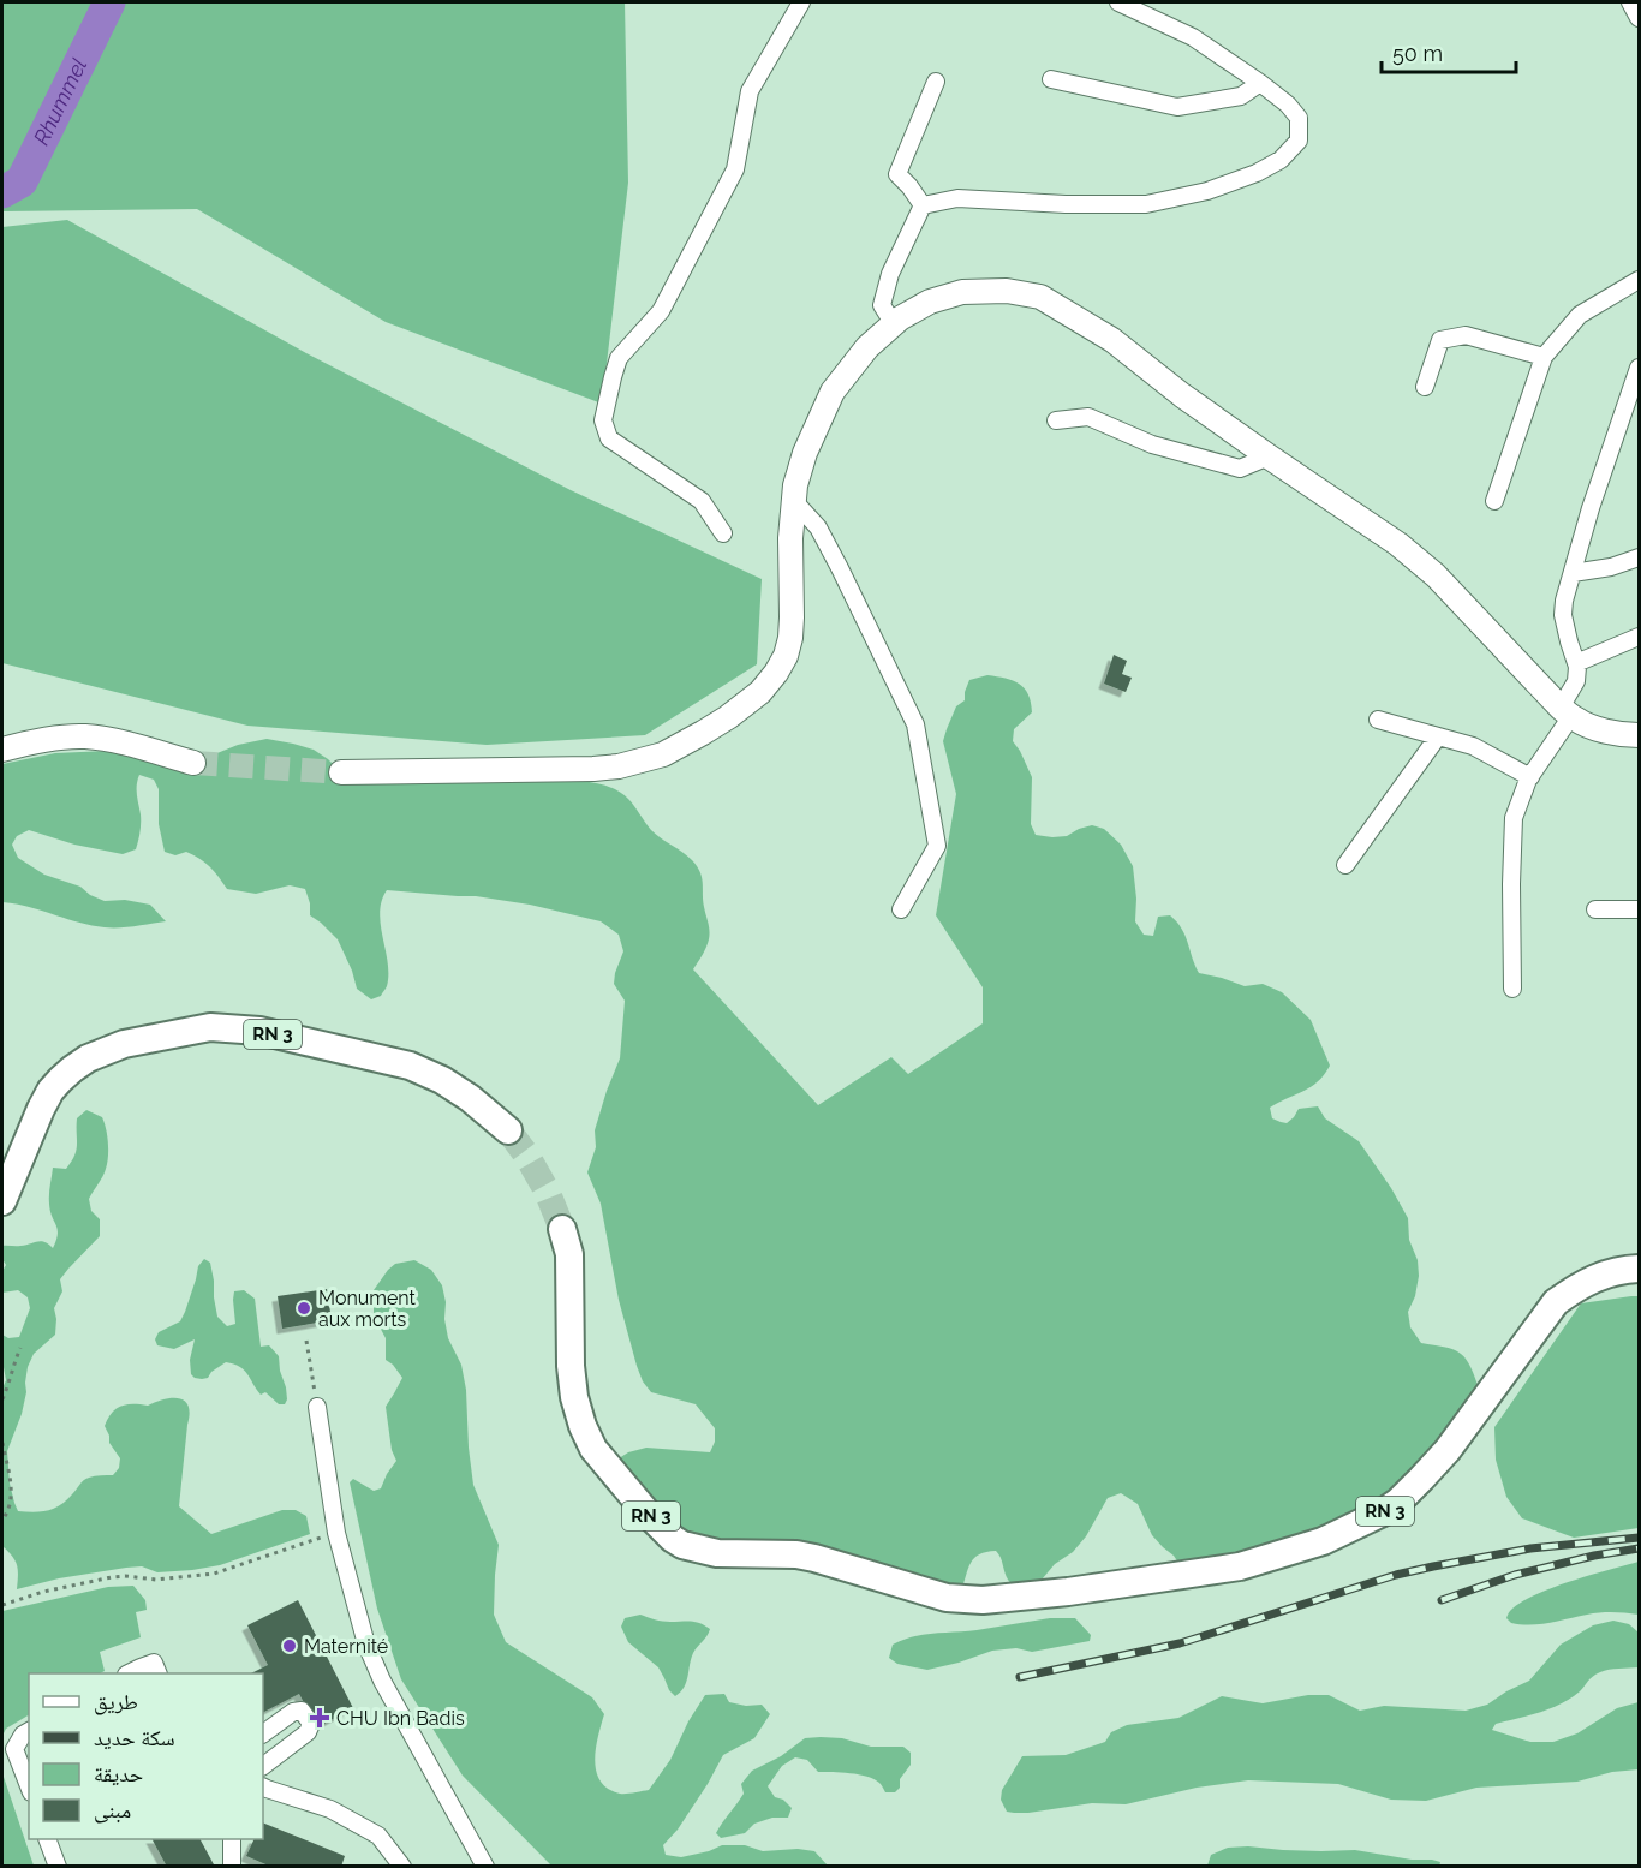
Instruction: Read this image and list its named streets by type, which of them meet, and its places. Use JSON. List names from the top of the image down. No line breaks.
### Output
{"streets":{"main road":["RN 3"]},"water":["Rhummel"],"places":{"other":["Monument aux morts","Maternité"],"health":["CHU Ibn Badis"]},"legend":["طريق","سكة حديد","حديقة","مبنى"],"scale_bar":"50 m"}
